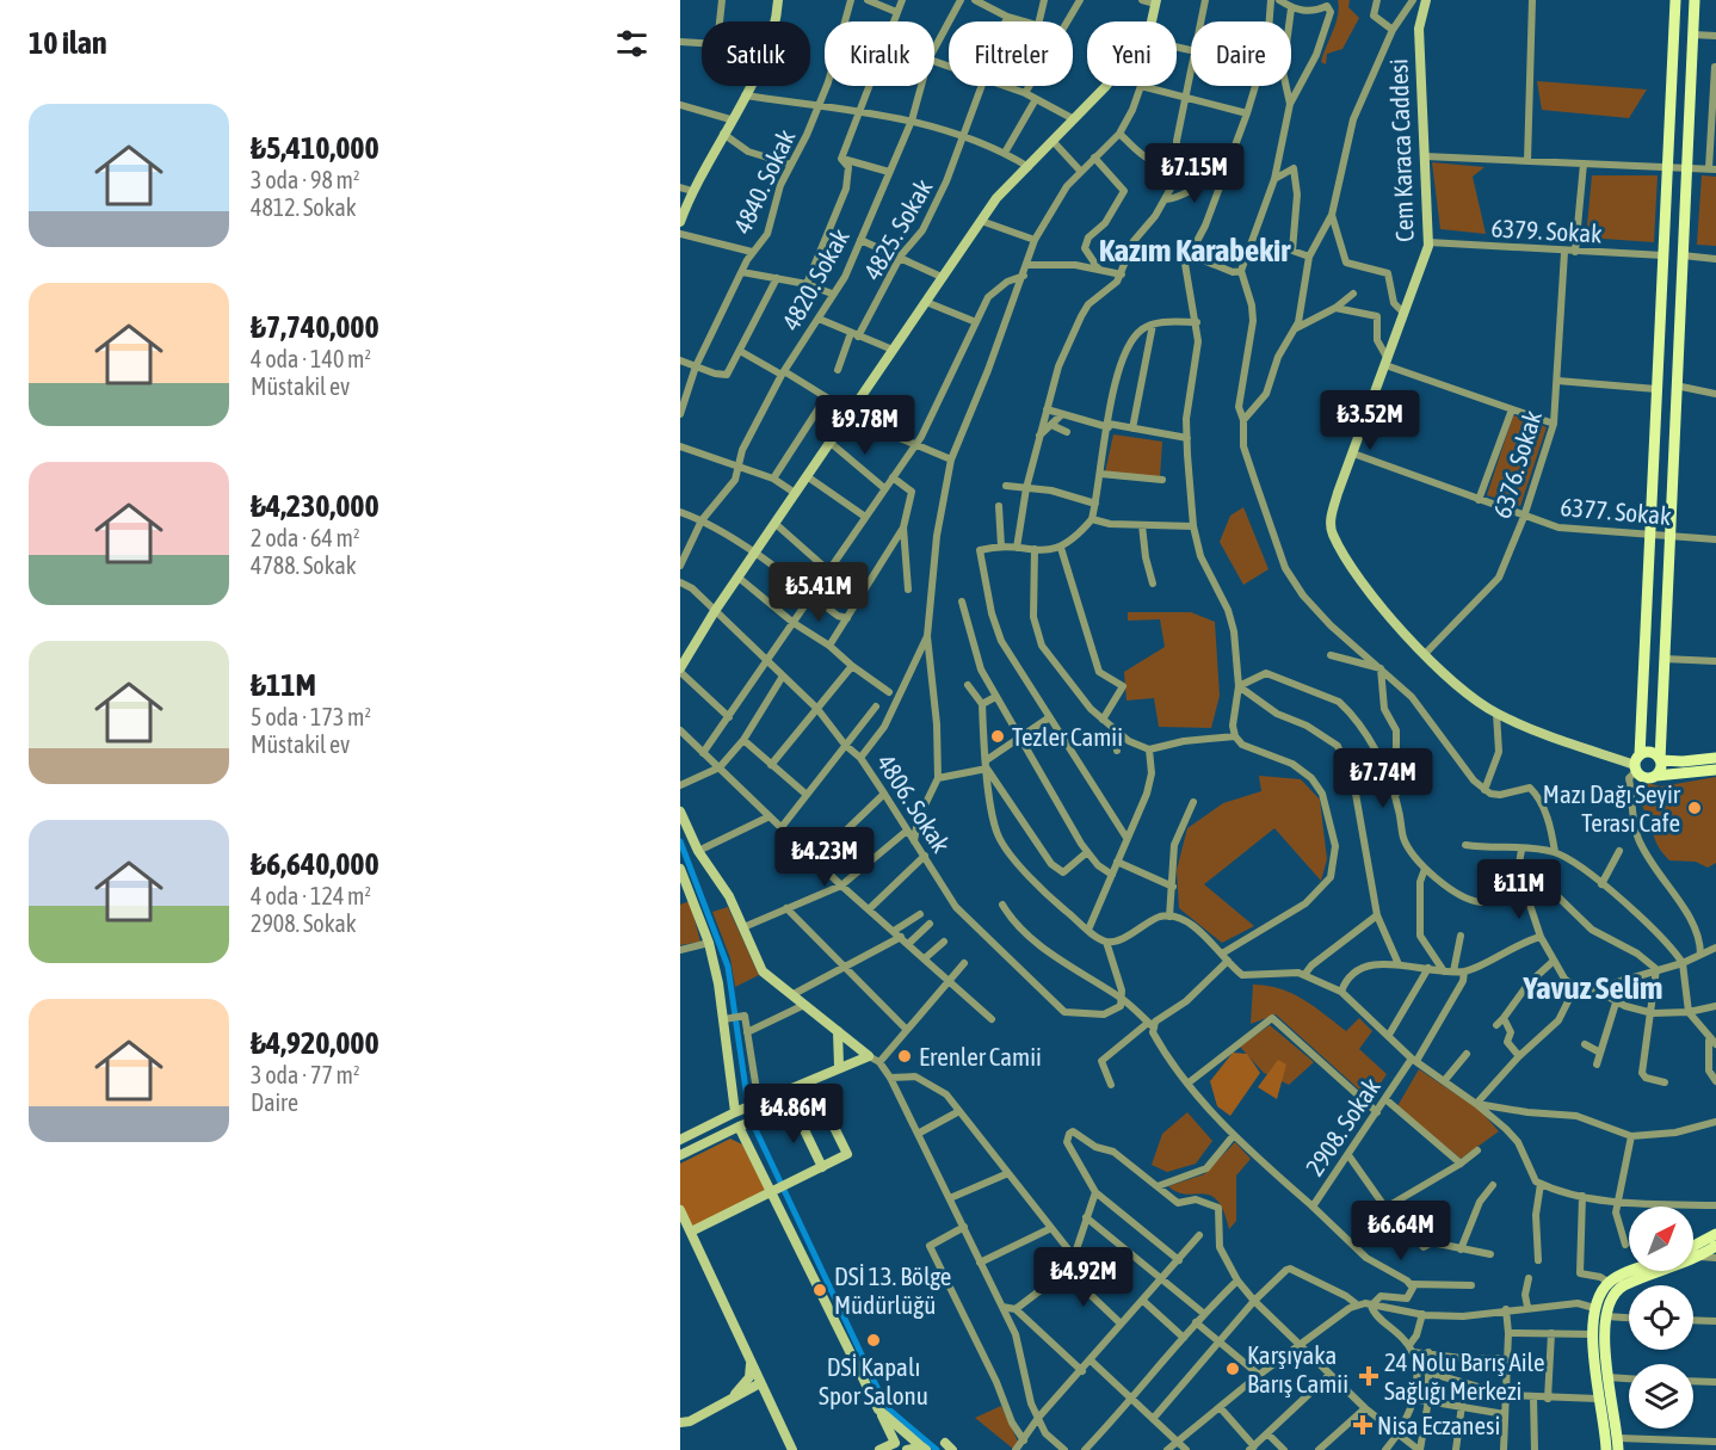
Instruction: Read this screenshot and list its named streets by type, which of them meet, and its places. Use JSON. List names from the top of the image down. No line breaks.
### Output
{"streets":{"street":["Cem Karaca Caddesi","4840. Sokak","4825. Sokak","6379. Sokak","4820. Sokak","6376. Sokak","6377. Sokak","4806. Sokak","2908. Sokak"]},"crossings":[["Cem Karaca Caddesi","6379. Sokak"],["Cem Karaca Caddesi","6376. Sokak"],["Cem Karaca Caddesi","6377. Sokak"],["6379. Sokak","6376. Sokak"],["6376. Sokak","6377. Sokak"]],"districts":["Kazım Karabekir","Yavuz Selim"],"places":{"other":["Tezler Camii","Mazı Dağı Seyir Terası Cafe","Erenler Camii","DSİ 13. Bölge Müdürlüğü","DSİ Kapalı Spor Salonu","Karşıyaka Barış Camii"],"health":["24 Nolu Barış Aile Sağlığı Merkezi","Nisa Eczanesi"]},"north":"top right","page":{"heading":"10 ilan","chip":["Satılık","Kiralık","Filtreler","Yeni","Daire"],"list":[{"name":"₺5,410,000","note":"3 oda · 98 m² · 4812. Sokak"},{"name":"₺7,740,000","note":"4 oda · 140 m² · Müstakil ev"},{"name":"₺4,230,000","note":"2 oda · 64 m² · 4788. Sokak"},{"name":"₺11M","note":"5 oda · 173 m² · Müstakil ev"},{"name":"₺6,640,000","note":"4 oda · 124 m² · 2908. Sokak"},{"name":"₺4,920,000","note":"3 oda · 77 m² · Daire"}],"price":["₺7.15M","₺3.52M","₺9.78M","₺5.41M","₺7.74M","₺4.23M","₺11M","₺4.86M","₺6.64M","₺4.92M"]}}
